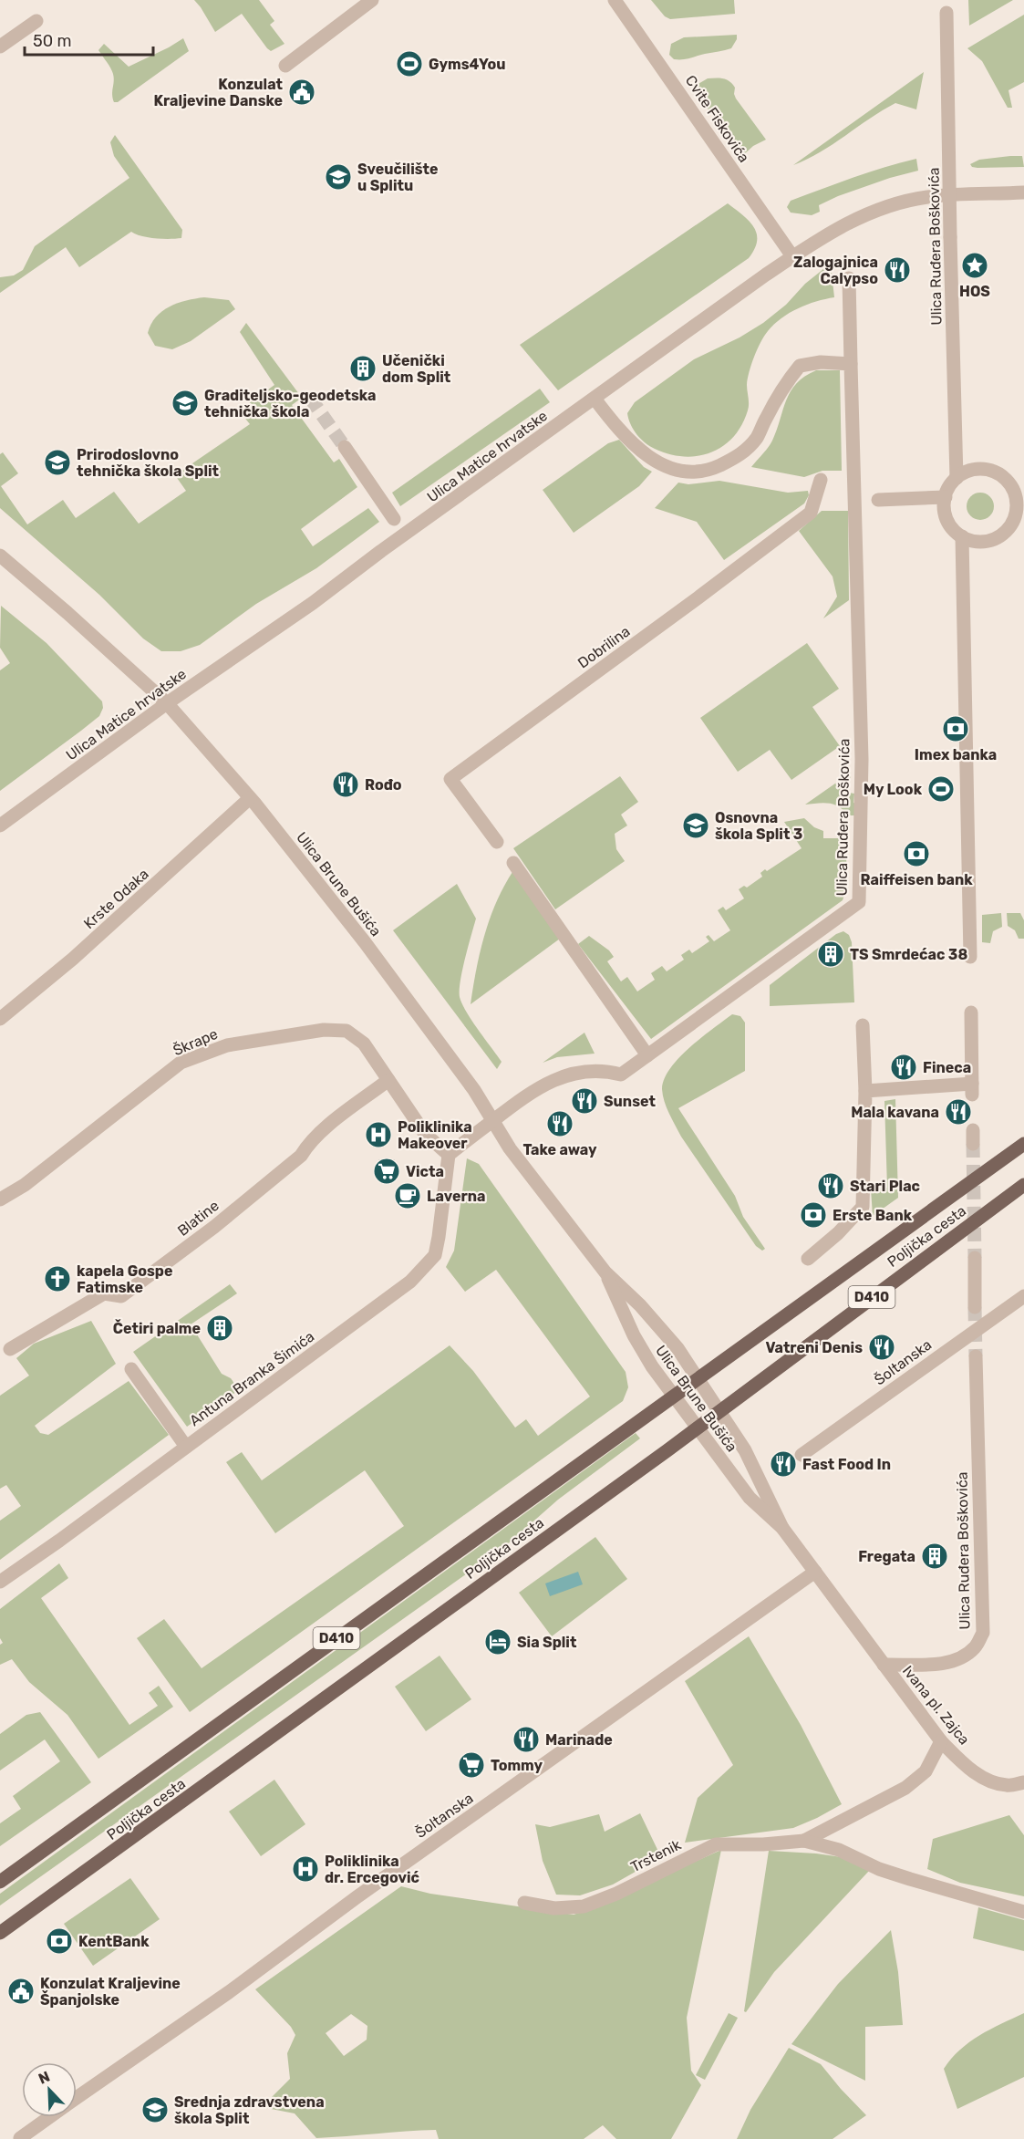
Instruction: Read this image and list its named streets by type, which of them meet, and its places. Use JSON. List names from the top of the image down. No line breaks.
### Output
{"streets":{"main road":["Poljička cesta","D410"],"street":["Cvite Fiskovića","Ulica Ruđera Boškovića","Ulica Matice hrvatske","Dobrilina","Ulica Brune Bušića","Krste Odaka","Škrape","Blatine","Šoltanska","Antuna Branka Šimića","Ivana pl. Zajca","Trstenik"]},"crossings":[["Cvite Fiskovića","Ulica Matice hrvatske"],["Ulica Ruđera Boškovića","Ulica Brune Bušića"],["Ulica Ruđera Boškovića","Ivana pl. Zajca"],["Ulica Matice hrvatske","Ulica Brune Bušića"],["Ulica Brune Bušića","Krste Odaka"],["Ulica Brune Bušića","Poljička cesta"],["Ulica Brune Bušića","Šoltanska"],["Ulica Brune Bušića","Ivana pl. Zajca"],["Škrape","Blatine"],["Ivana pl. Zajca","Trstenik"]],"places":{"sports":["Gyms4You","My Look"],"public building":["Konzulat Kraljevine Danske","Konzulat Kraljevine Španjolske"],"school or university":["Sveučilište u Splitu","Graditeljsko-geodetska tehnička škola","Prirodoslovno tehnička škola Split","Osnovna škola Split 3","Srednja zdravstvena škola Split"],"place":["HOS"],"restaurant":["Zalogajnica Calypso","Rođo","Fineca","Sunset","Mala kavana","Take away","Stari Plac","Vatreni Denis","Fast Food In","Marinade"],"building":["Učenički dom Split","TS Smrdećac 38","Četiri palme","Fregata"],"bank":["Imex banka","Raiffeisen bank","Erste Bank","KentBank"],"hospital":["Poliklinika Makeover","Poliklinika dr. Ercegović"],"supermarket":["Victa","Tommy"],"cafe":["Laverna"],"church":["kapela Gospe Fatimske"],"hotel":["Sia Split"]},"scale_bar":"50 m","north":"top left"}
